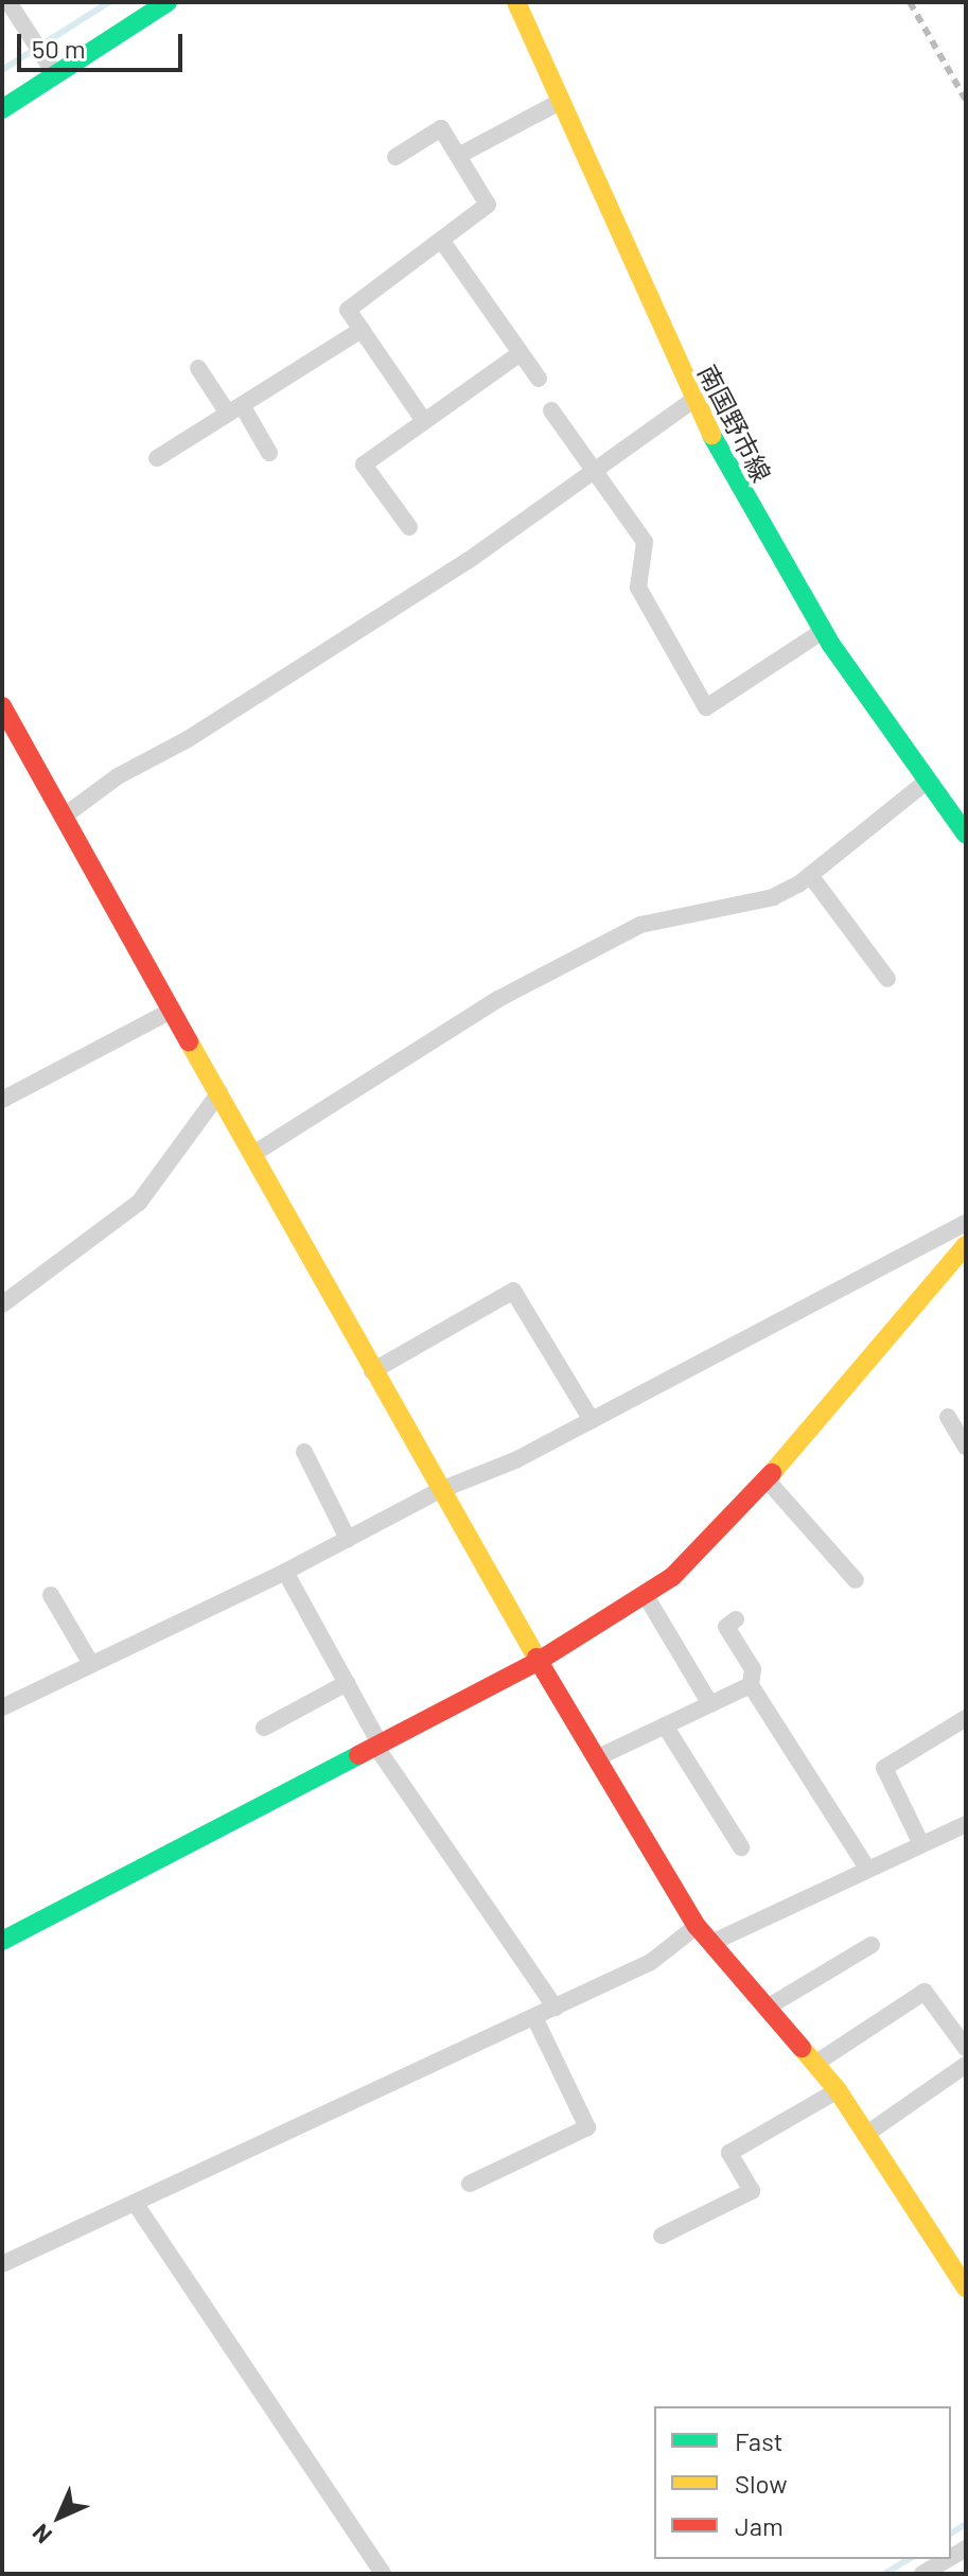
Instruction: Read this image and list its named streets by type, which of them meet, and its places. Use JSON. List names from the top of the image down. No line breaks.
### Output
{"streets":{"street":["南国野市線"]},"legend":["Fast","Slow","Jam"],"scale_bar":"50 m","north":"bottom left"}
